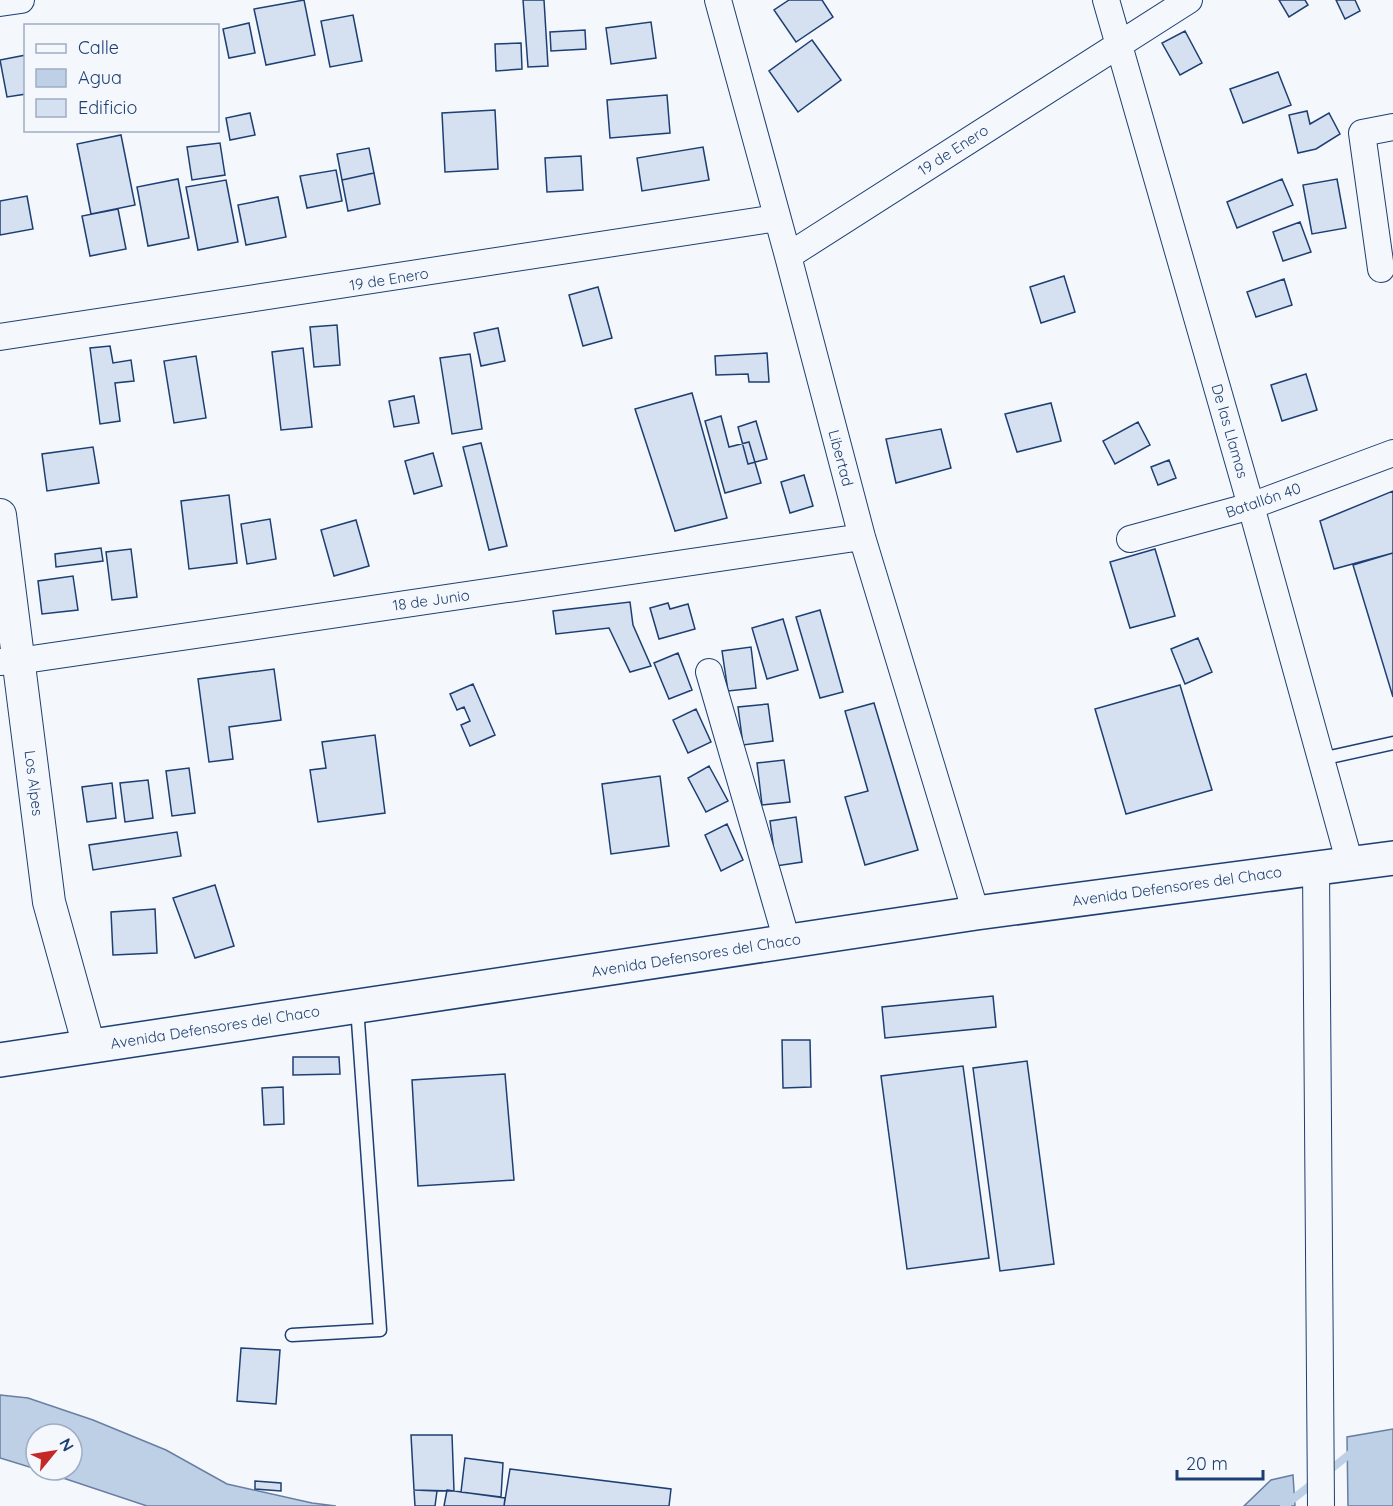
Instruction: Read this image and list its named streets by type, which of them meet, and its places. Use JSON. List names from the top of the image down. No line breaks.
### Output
{"streets":{"main road":["Avenida Defensores del Chaco"],"street":["19 de Enero","De las Llamas","Libertad","Batallón 40","18 de Junio","Los Alpes"]},"crossings":[["19 de Enero","De las Llamas"],["19 de Enero","Libertad"],["De las Llamas","Batallón 40"],["De las Llamas","Avenida Defensores del Chaco"],["Libertad","18 de Junio"],["Libertad","Avenida Defensores del Chaco"],["18 de Junio","Los Alpes"],["Los Alpes","Avenida Defensores del Chaco"]],"legend":["Calle","Agua","Edificio"],"scale_bar":"20 m","north":"top right"}
